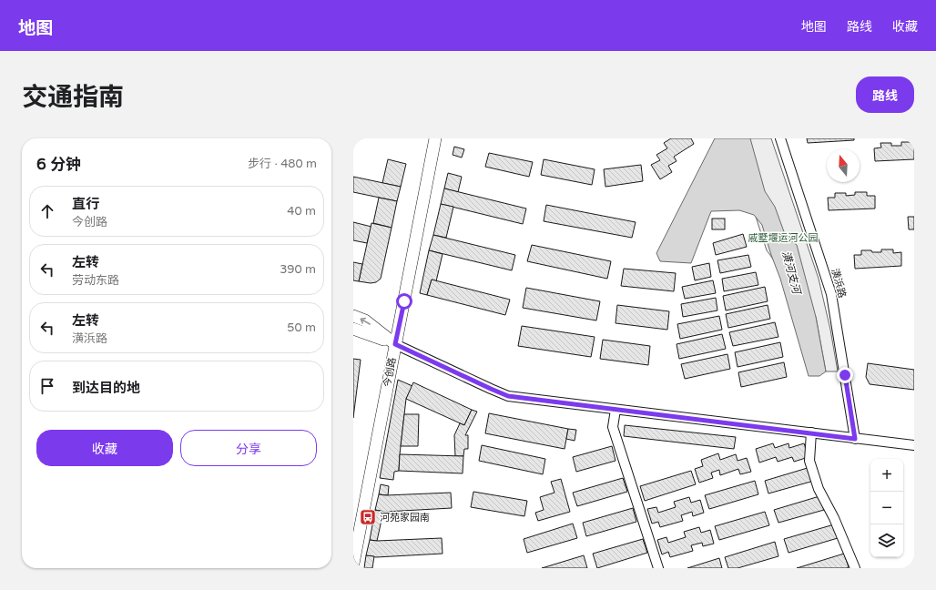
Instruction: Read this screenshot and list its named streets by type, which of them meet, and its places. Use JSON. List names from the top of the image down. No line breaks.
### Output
{"streets":{"main road":["今创路"],"street":["潢浜路"]},"water":["潢河支河"],"parks":["戚墅堰运河公园"],"places":{"bus stop":["河苑家园南"]},"north":"top","page":{"header":"地图","nav":["地图","路线","收藏"],"title":"交通指南","buttons":["路线",["收藏","分享"]],"heading":["6 分钟","步行 · 480 m"],"list":[["直行","今创路","40 m"],["左转","劳动东路","390 m"],["左转","潢浜路","50 m"],"到达目的地"],"map_buttons":["+","−"]}}
